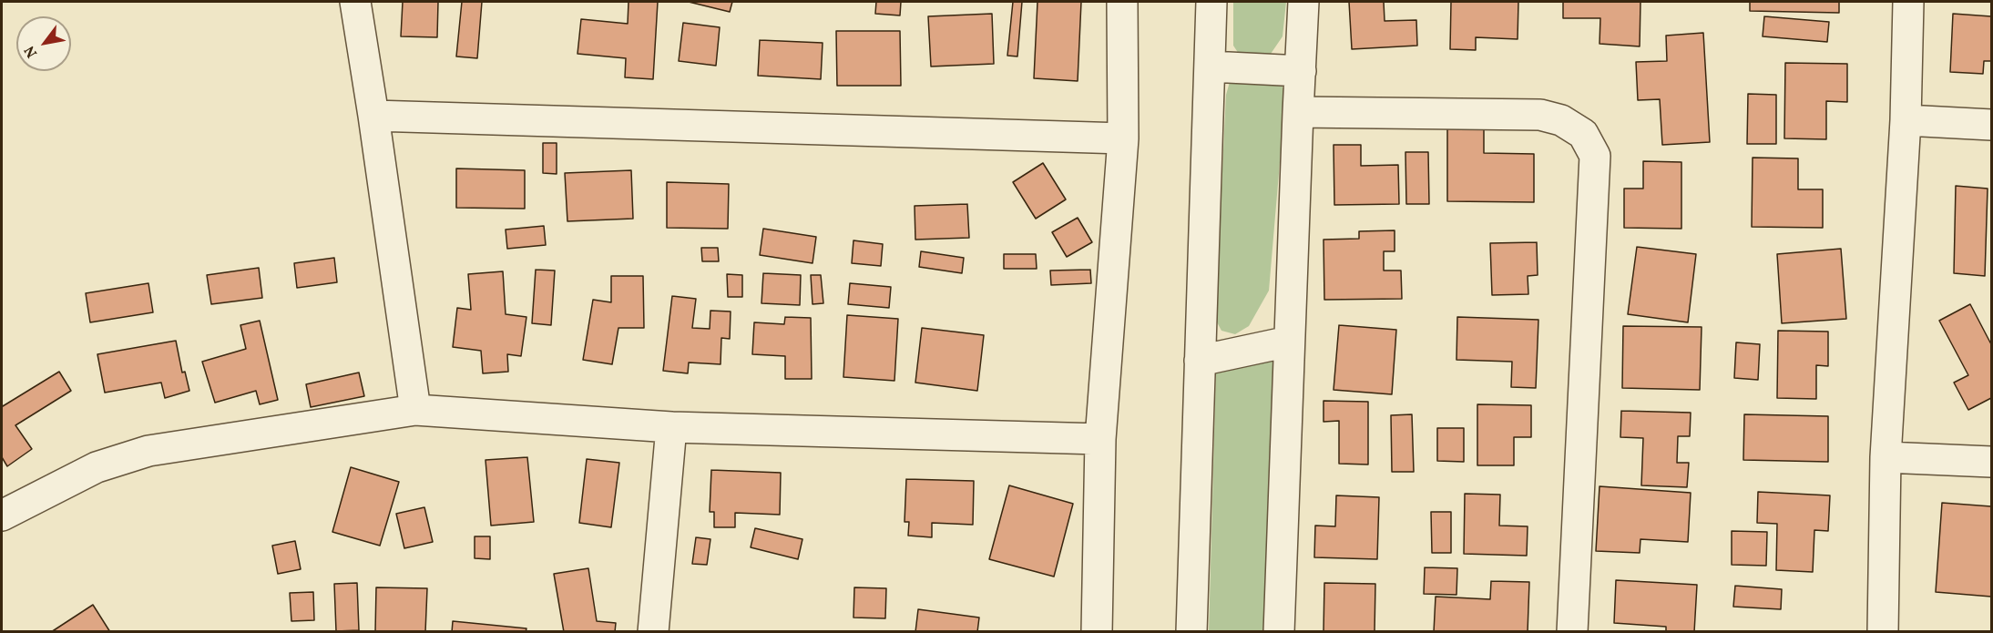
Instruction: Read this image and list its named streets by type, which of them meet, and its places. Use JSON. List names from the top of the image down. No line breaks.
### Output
{"north":"bottom left"}
